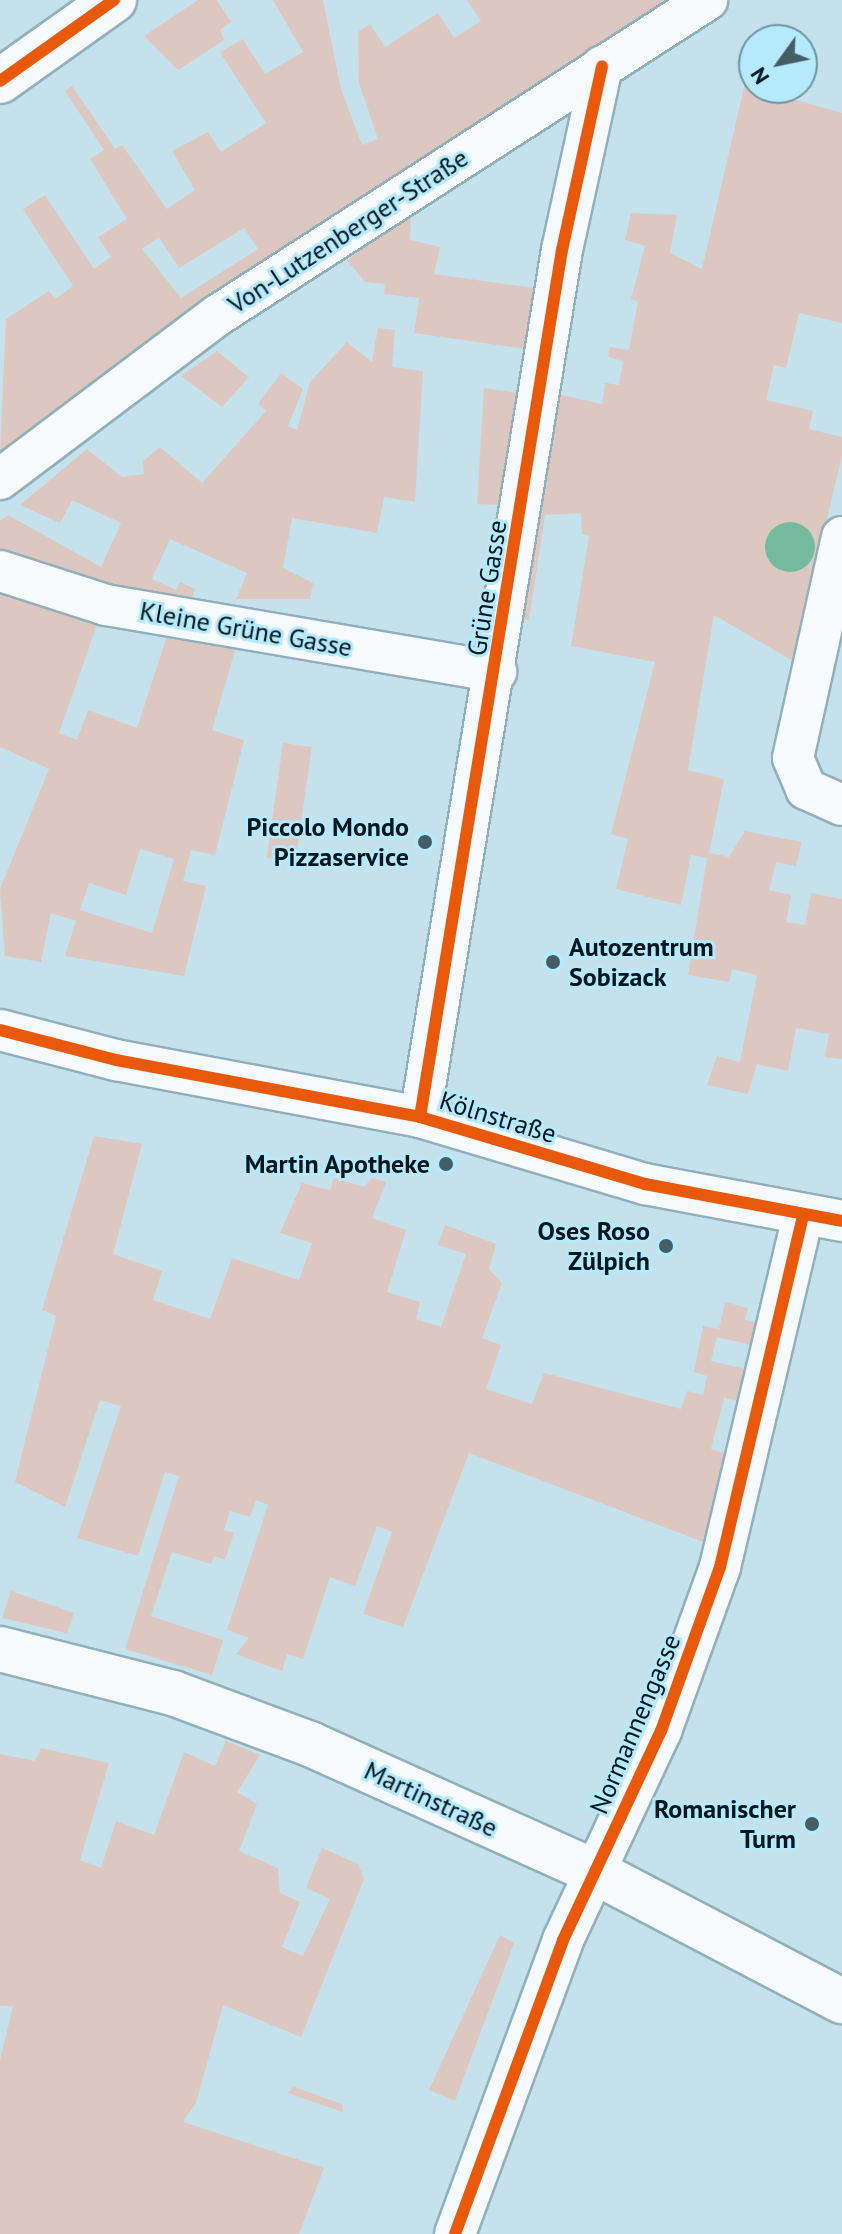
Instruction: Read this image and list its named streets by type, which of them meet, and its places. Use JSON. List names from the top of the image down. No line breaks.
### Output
{"streets":{"street":["Von-Lutzenberger-Straße","Grüne Gasse","Kleine Grüne Gasse","Kölnstraße","Normannengasse","Martinstraße"]},"crossings":[["Von-Lutzenberger-Straße","Grüne Gasse"],["Grüne Gasse","Kleine Grüne Gasse"],["Grüne Gasse","Kölnstraße"],["Kölnstraße","Normannengasse"],["Normannengasse","Martinstraße"]],"places":["Piccolo Mondo Pizzaservice","Autozentrum Sobizack","Martin Apotheke","Oses Roso Zülpich","Romanischer Turm"],"north":"bottom left"}
